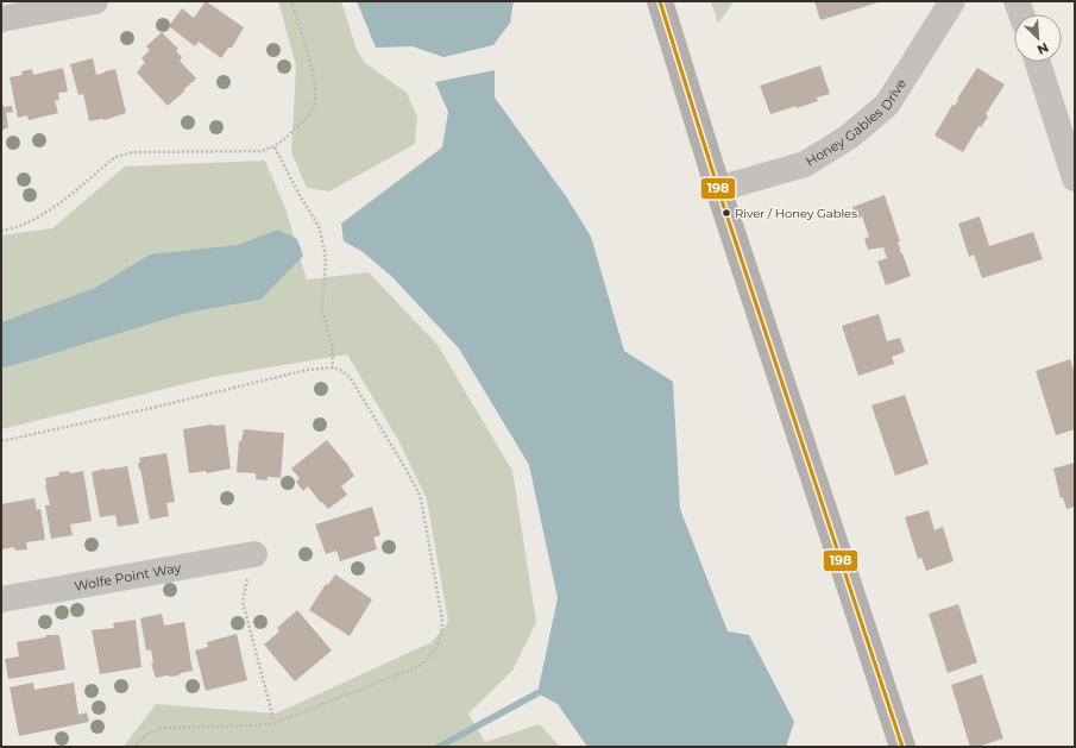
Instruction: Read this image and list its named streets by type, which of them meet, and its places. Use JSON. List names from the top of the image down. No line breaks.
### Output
{"streets":{"street":["Honey Gables Drive","Wolfe Point Way"]},"places":["River / Honey Gables"],"lines":["transit line 198"],"north":"bottom right"}
